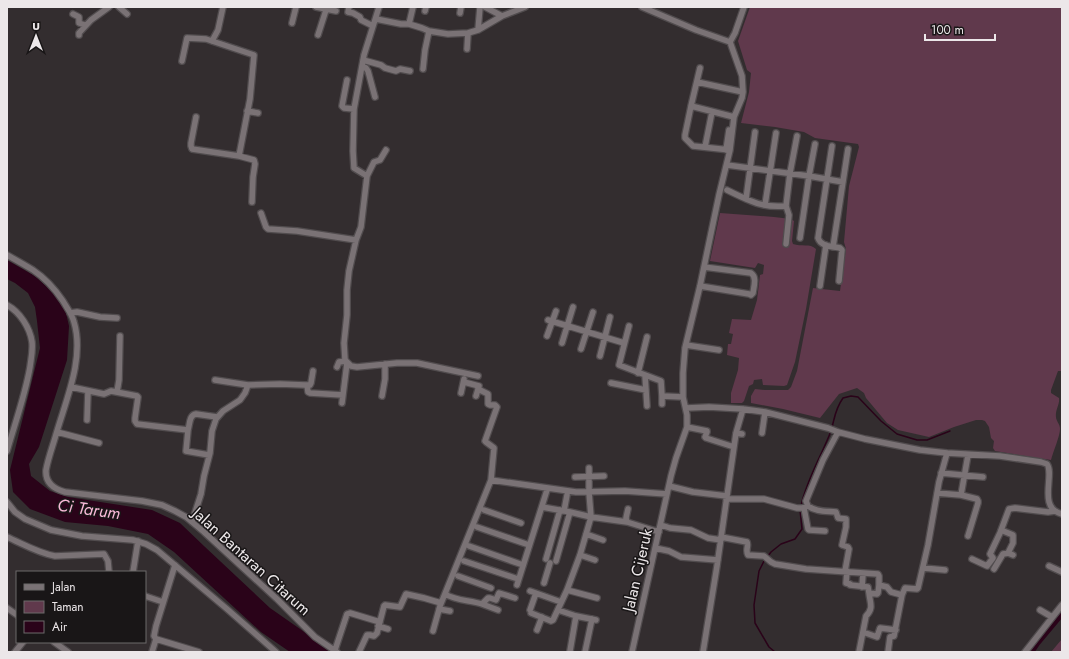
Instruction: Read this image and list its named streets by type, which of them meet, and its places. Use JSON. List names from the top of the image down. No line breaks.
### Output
{"streets":{"street":["Jalan Bantaran Citarum","Jalan Cijeruk"]},"water":["Ci Tarum"],"legend":["Jalan","Taman","Air"],"scale_bar":"100 m","north":"top"}
